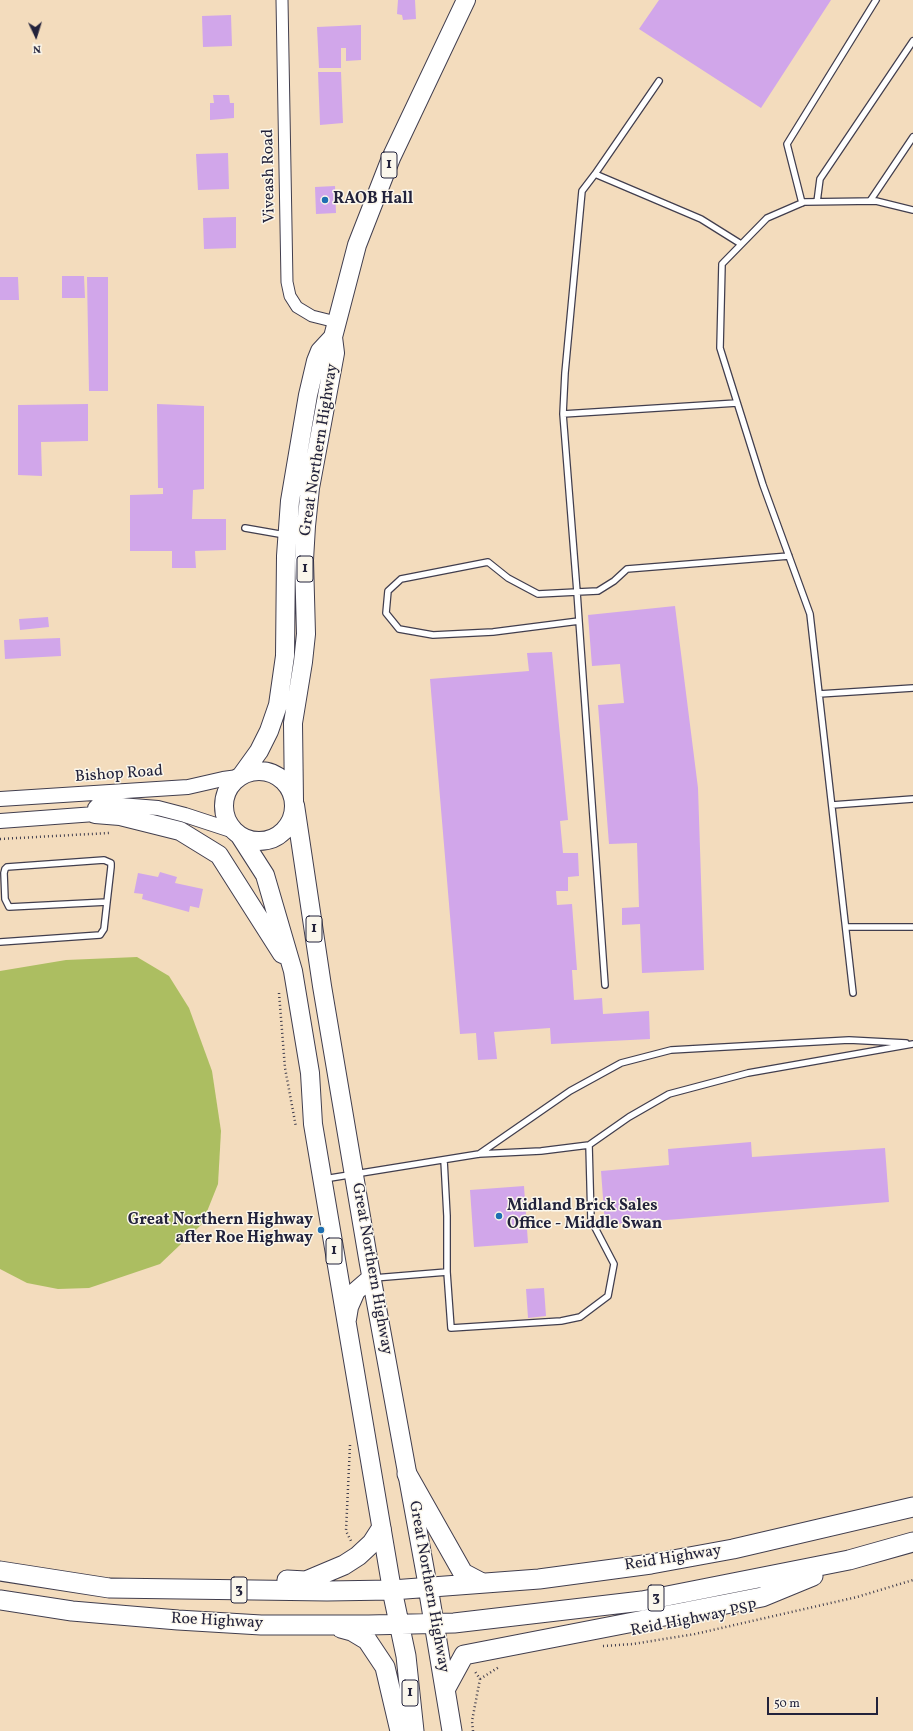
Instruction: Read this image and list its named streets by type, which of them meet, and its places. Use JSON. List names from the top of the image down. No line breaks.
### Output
{"streets":{"highway":["1","Great Northern Highway","Reid Highway","3","Roe Highway"],"street":["Viveash Road","Bishop Road"],"path":["Reid Highway PSP"]},"crossings":[["1","Great Northern Highway"],["1","Bishop Road"],["Viveash Road","Great Northern Highway"],["Great Northern Highway","Bishop Road"],["Great Northern Highway","Reid Highway"],["Great Northern Highway","Roe Highway"],["Reid Highway","Roe Highway"]],"places":["RAOB Hall","Midland Brick Sales Office - Middle Swan","Great Northern Highway after Roe Highway"],"scale_bar":"50 m","north":"bottom"}
